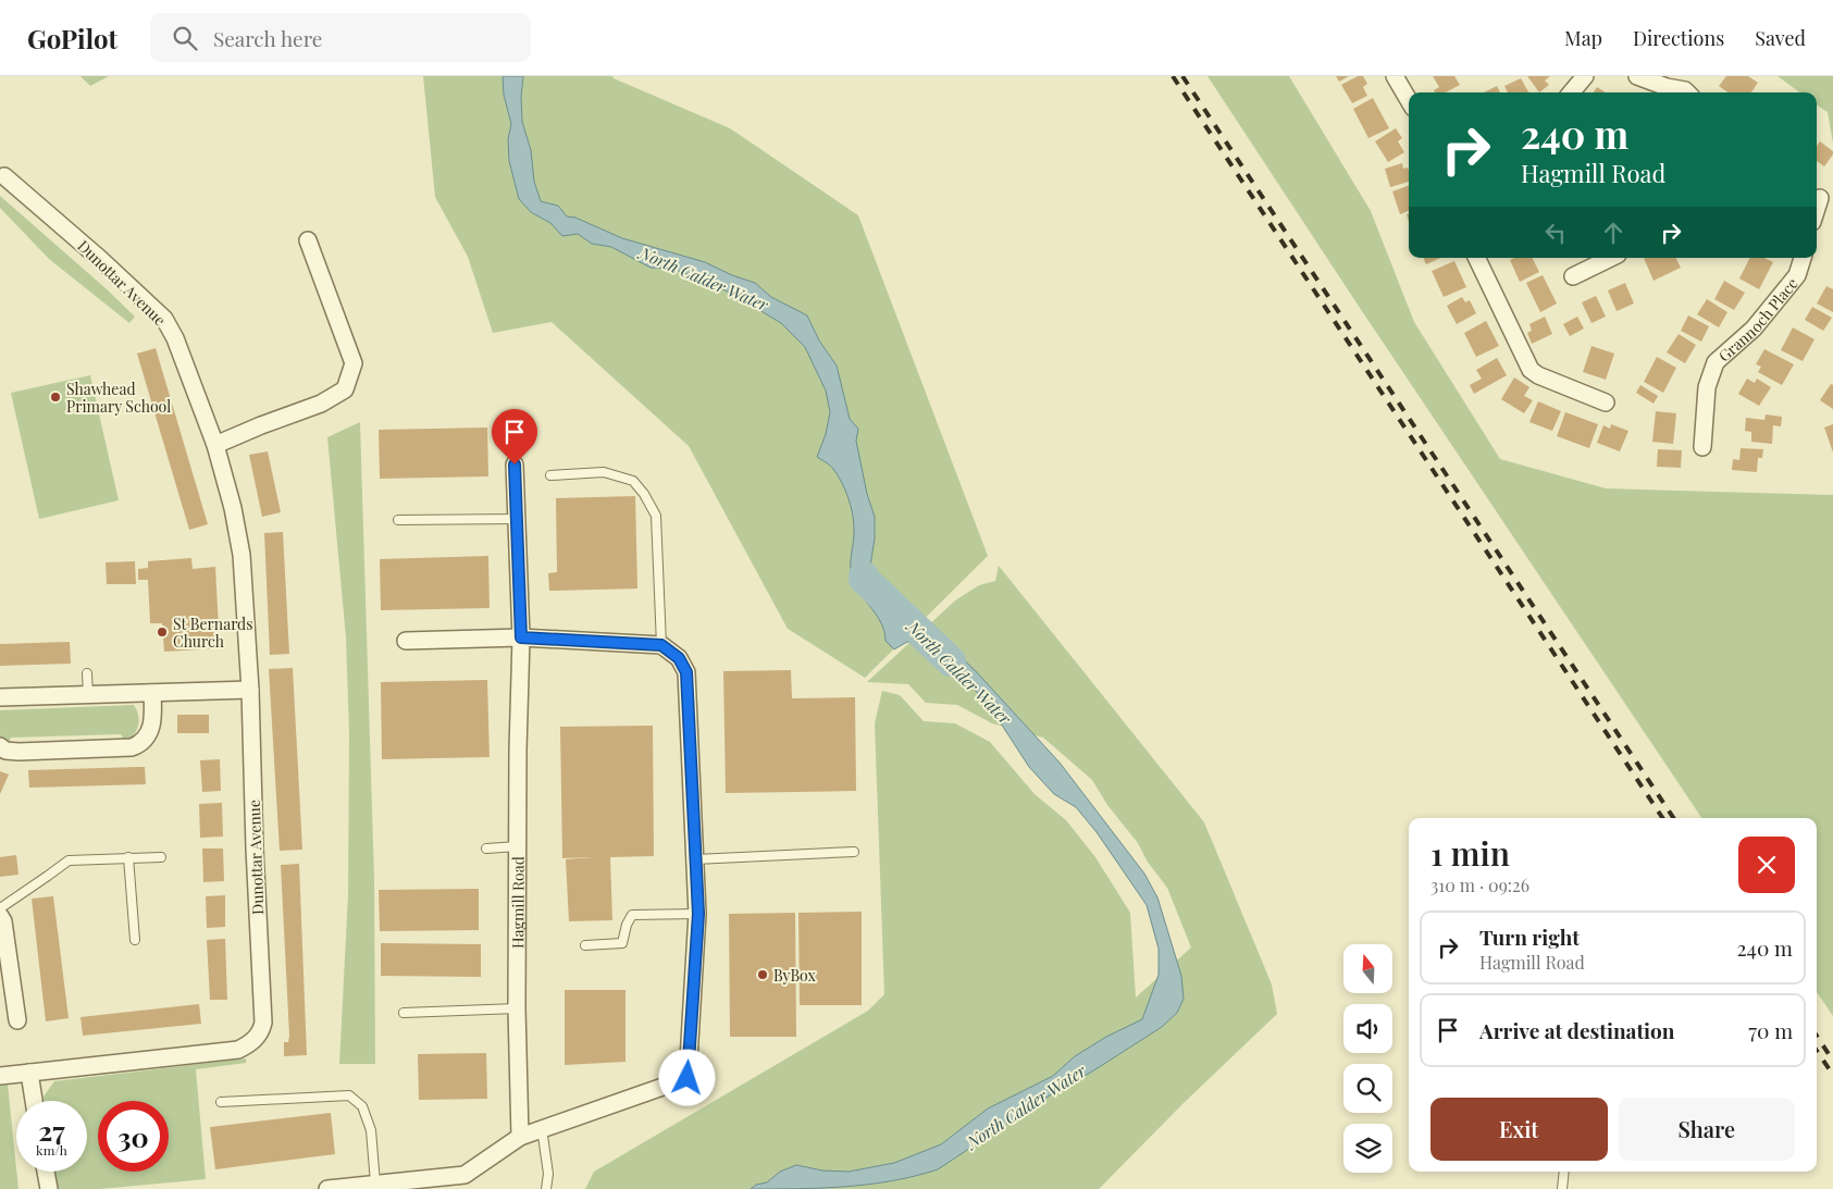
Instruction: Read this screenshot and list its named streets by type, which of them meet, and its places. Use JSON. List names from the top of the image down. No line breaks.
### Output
{"streets":{"street":["Dunottar Avenue","Grannoch Place","Hagmill Road"]},"water":["North Calder Water"],"places":["Shawhead Primary School","St Bernards Church","ByBox"],"north":"top","page":{"header":"GoPilot","search":"Search here","nav":["Map","Directions","Saved"],"turn":["240 m","Hagmill Road"],"heading":["1 min","310 m · 09:26"],"list":[{"name":"Turn right","note":"Hagmill Road","value":"240 m"},{"name":"Arrive at destination","value":"70 m"}],"buttons":["Exit","Share"],"speed":"27 km/h","limit":"30"}}
